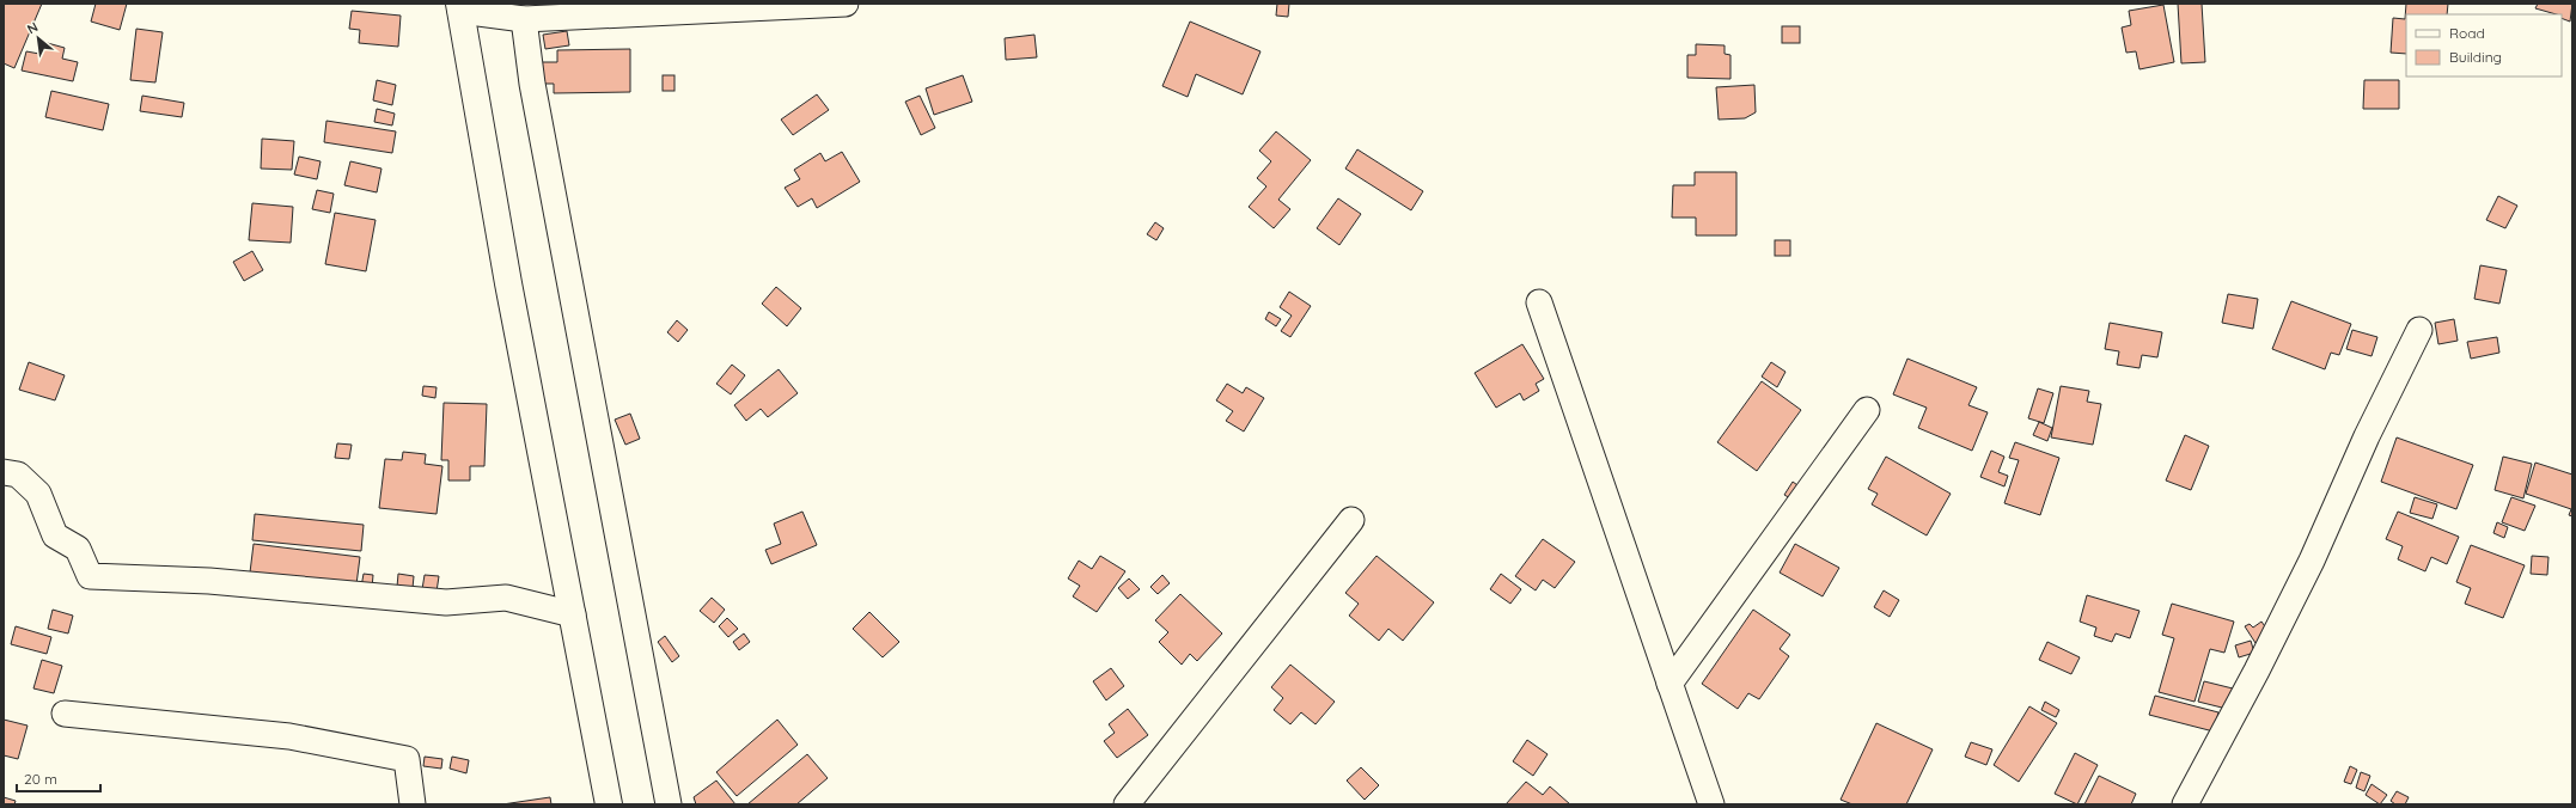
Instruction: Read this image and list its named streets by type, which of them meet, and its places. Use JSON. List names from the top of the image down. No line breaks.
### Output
{"legend":["Road","Building"],"scale_bar":"20 m","north":"top left"}
